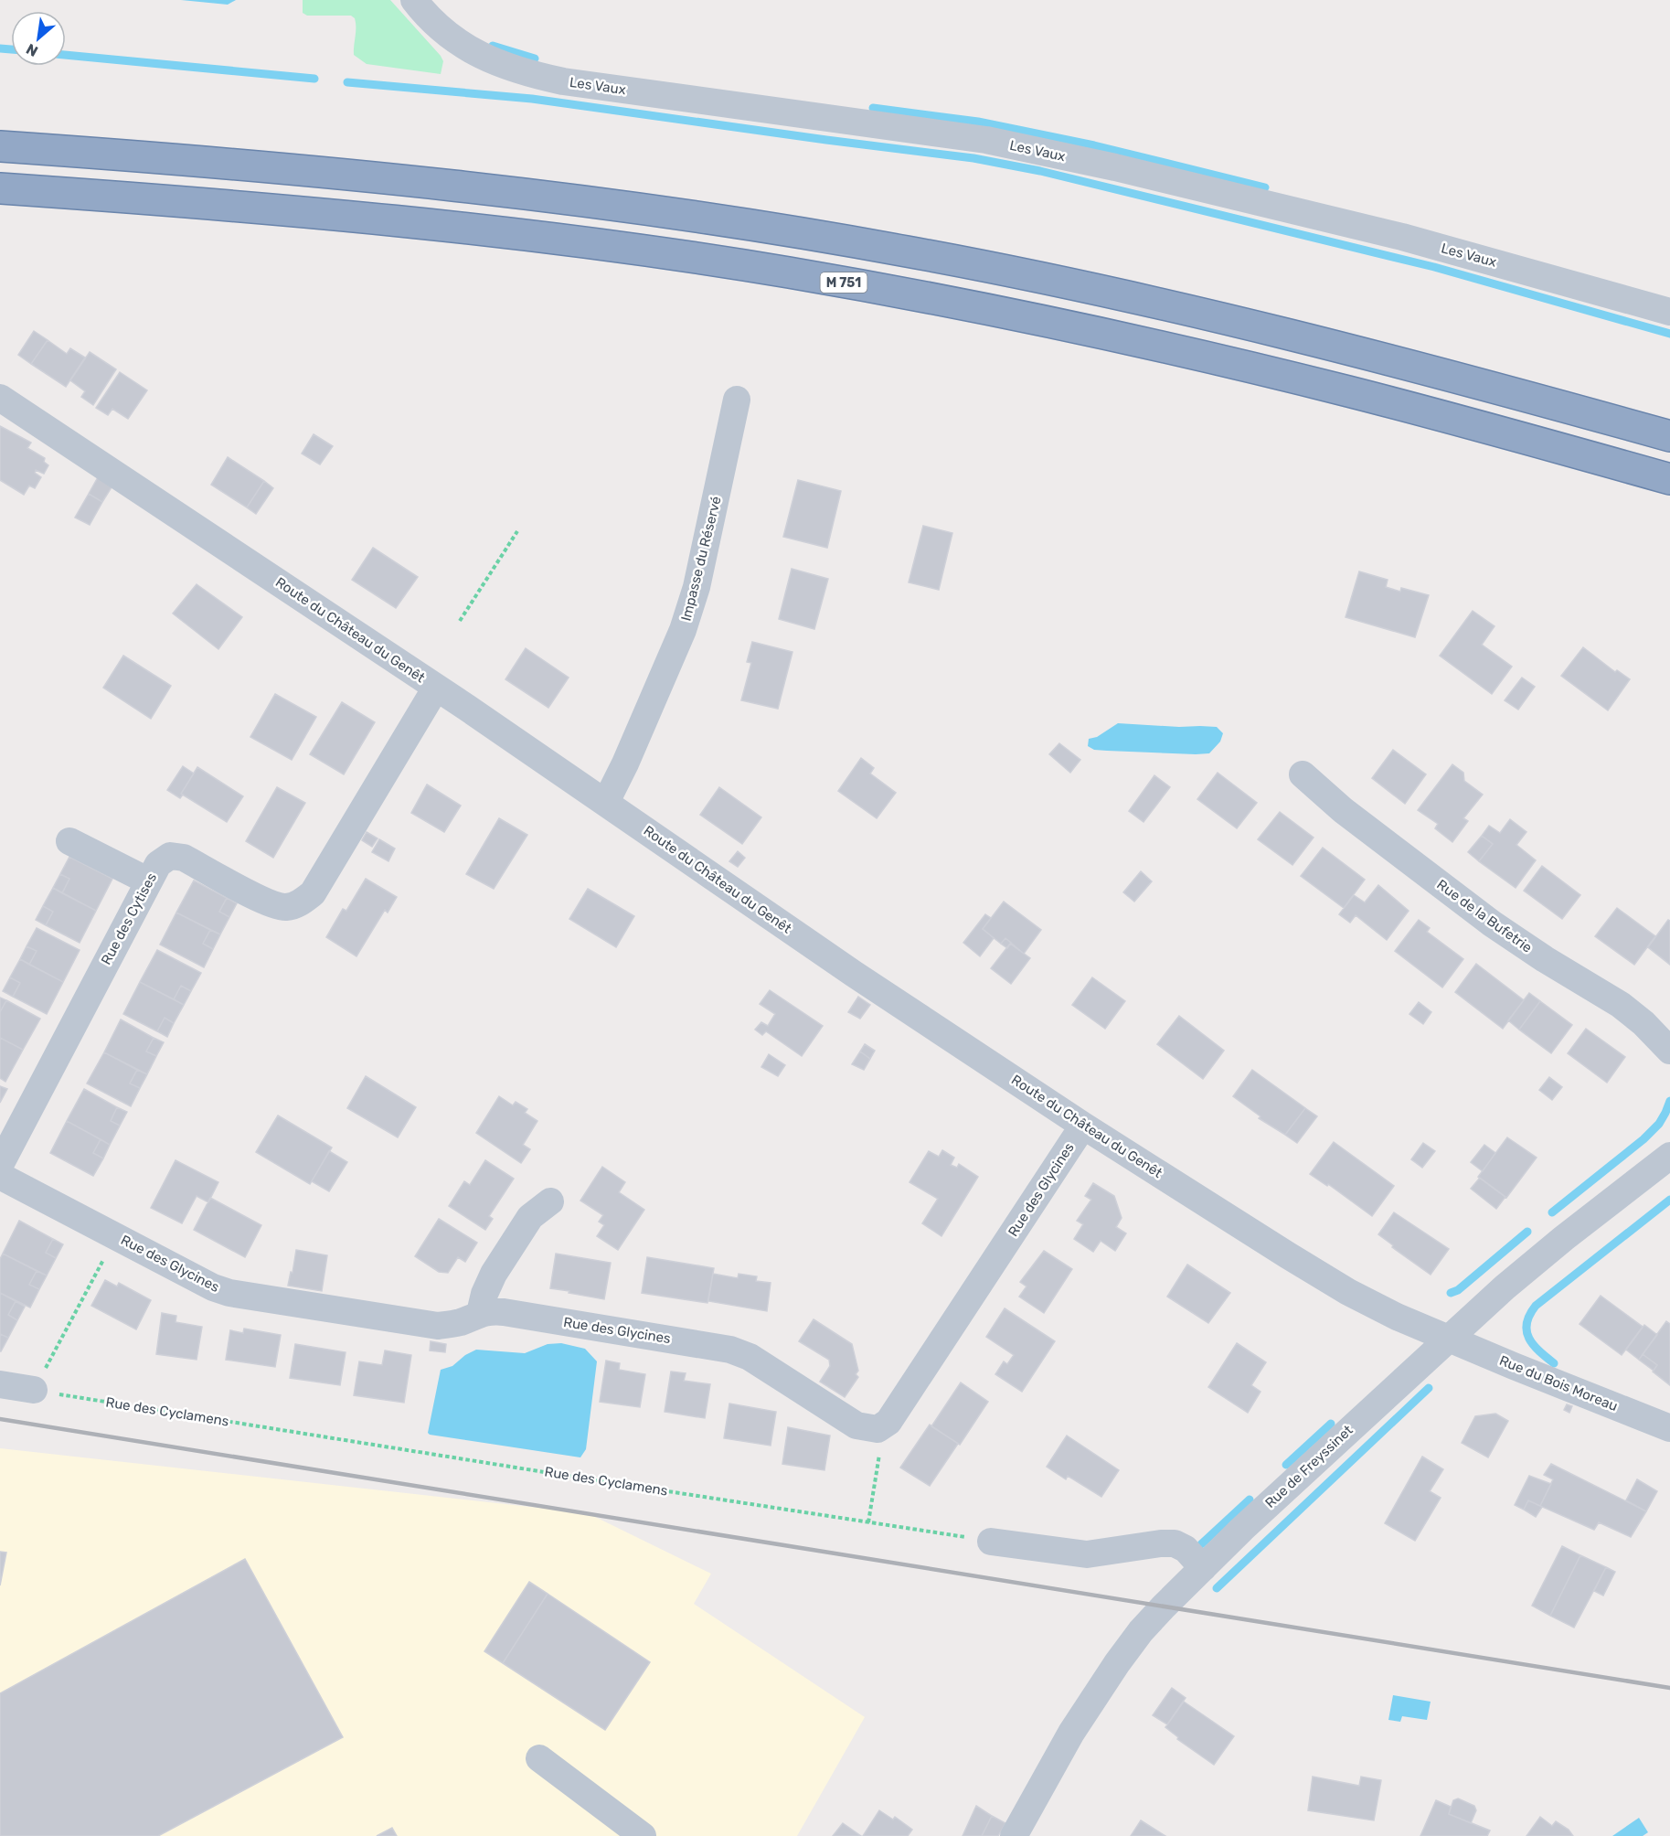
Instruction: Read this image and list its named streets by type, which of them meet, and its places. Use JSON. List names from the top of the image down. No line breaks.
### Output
{"streets":{"highway":["M 751"],"street":["Les Vaux","Impasse du Réservé","Route du Château du Genêt","Rue de la Bufetrie","Rue des Cytises","Rue des Glycines","Rue du Bois Moreau","Rue de Freyssinet"],"path":["Rue des Cyclamens"]},"crossings":[["Impasse du Réservé","Route du Château du Genêt"],["Route du Château du Genêt","Rue des Cytises"],["Route du Château du Genêt","Rue des Glycines"],["Route du Château du Genêt","Rue du Bois Moreau"],["Route du Château du Genêt","Rue de Freyssinet"],["Rue du Bois Moreau","Rue de Freyssinet"]],"north":"bottom left"}
